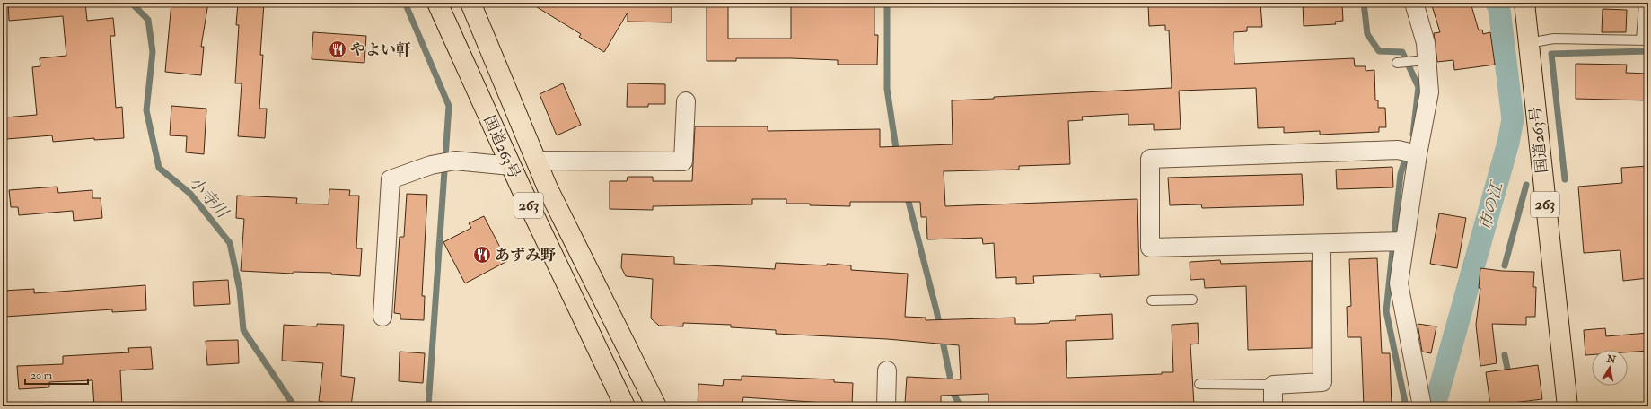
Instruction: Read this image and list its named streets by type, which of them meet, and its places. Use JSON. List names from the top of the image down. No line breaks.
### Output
{"streets":{"highway":["国道263号","263"]},"water":["小寺川","市の江"],"places":{"restaurant":["やよい軒","あずみ野"]},"scale_bar":"20 m","north":"top"}
